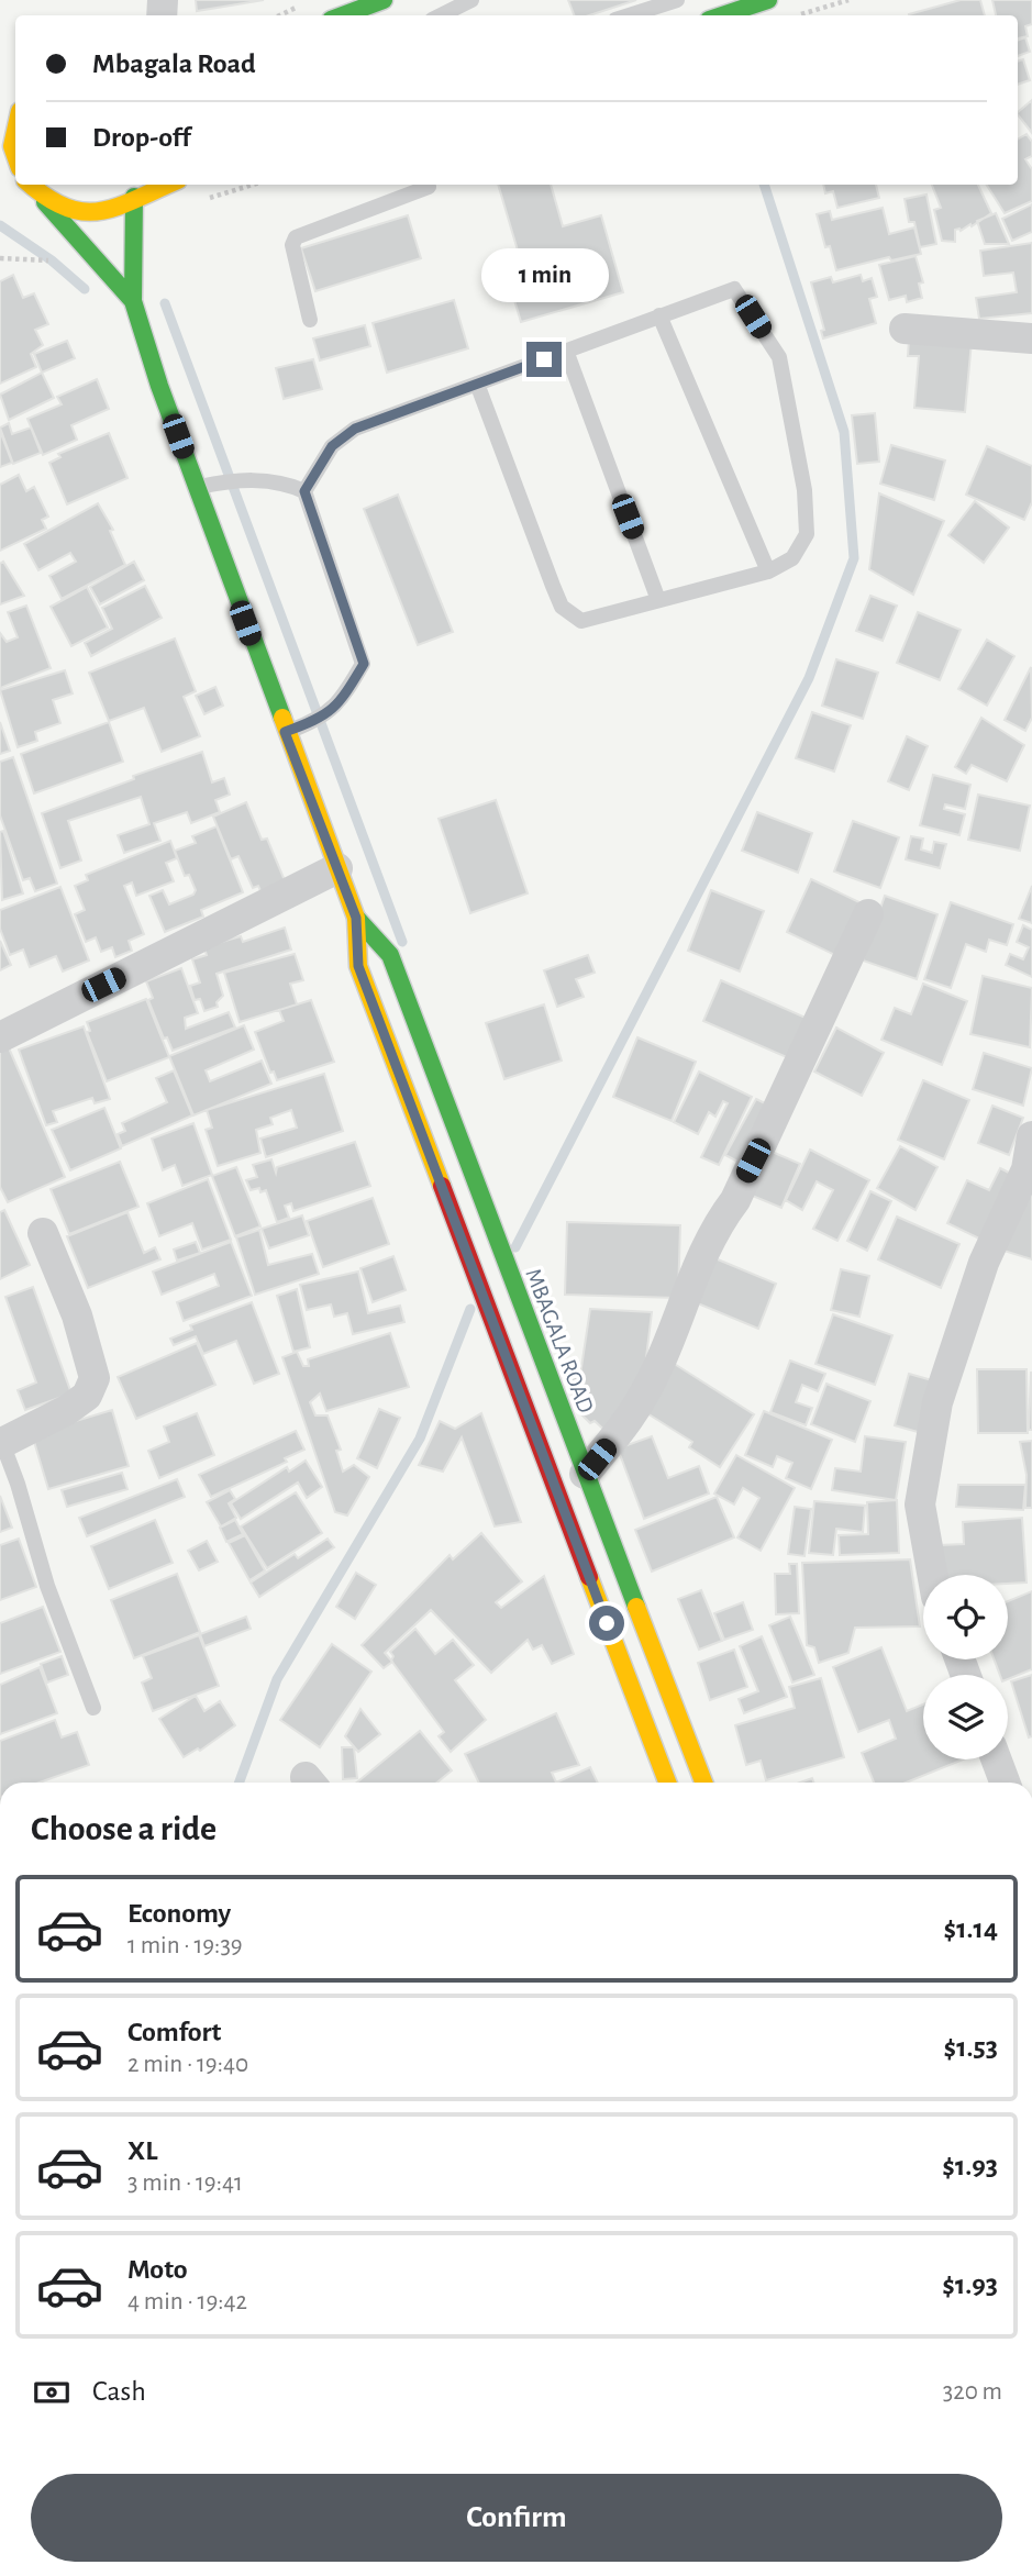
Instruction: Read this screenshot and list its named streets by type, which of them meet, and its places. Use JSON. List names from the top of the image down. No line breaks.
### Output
{"streets":{"main road":["MBAGALA ROAD"]},"page":{"banner":["Mbagala Road","Drop-off"],"bubble":"1 min","heading":"Choose a ride","list":[{"name":"Economy","note":"1 min · 19:39","value":"$1.14"},{"name":"Comfort","note":"2 min · 19:40","value":"$1.53"},{"name":"XL","note":"3 min · 19:41","value":"$1.93"},{"name":"Moto","note":"4 min · 19:42","value":"$1.93"}],"pay":["Cash","320 m"],"buttons":"Confirm"}}
